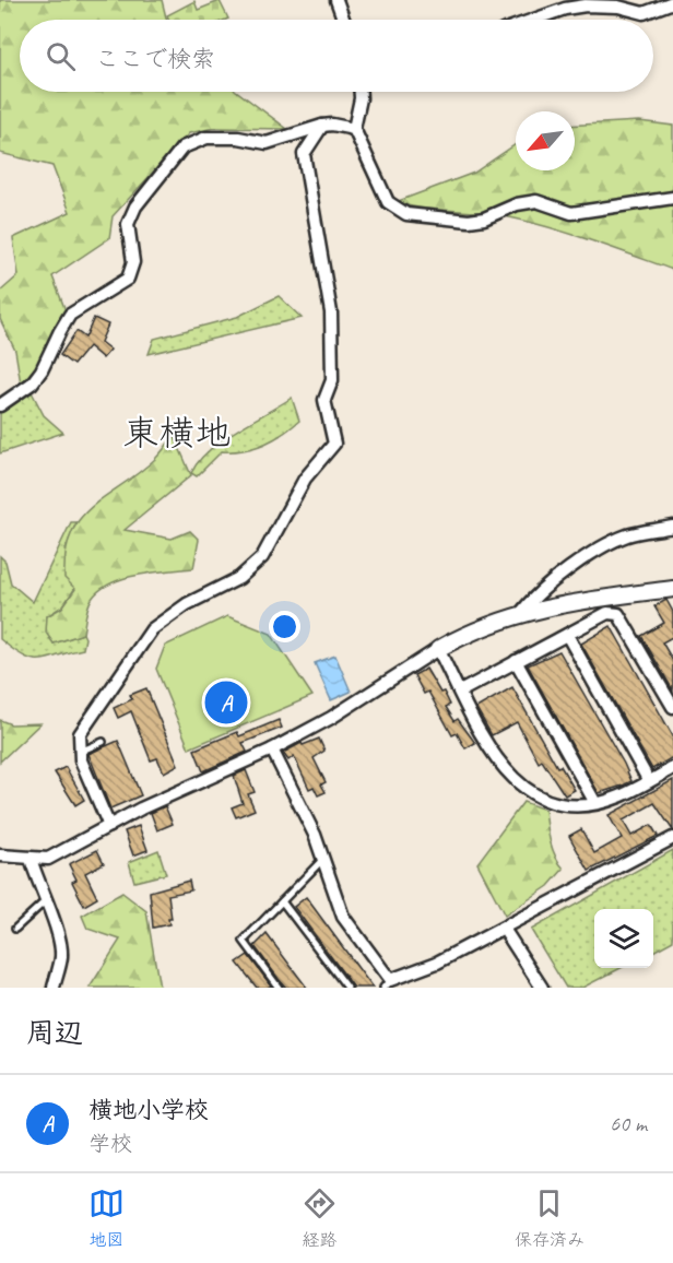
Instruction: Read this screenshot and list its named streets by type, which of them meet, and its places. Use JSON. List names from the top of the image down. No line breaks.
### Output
{"districts":["東横地"],"north":"bottom left","page":{"search":"ここで検索","pins":"A","heading":"周辺","list":[{"mark":"A","name":"横地小学校","note":"学校","value":"60 m"}],"nav":["地図","経路","保存済み"]}}
